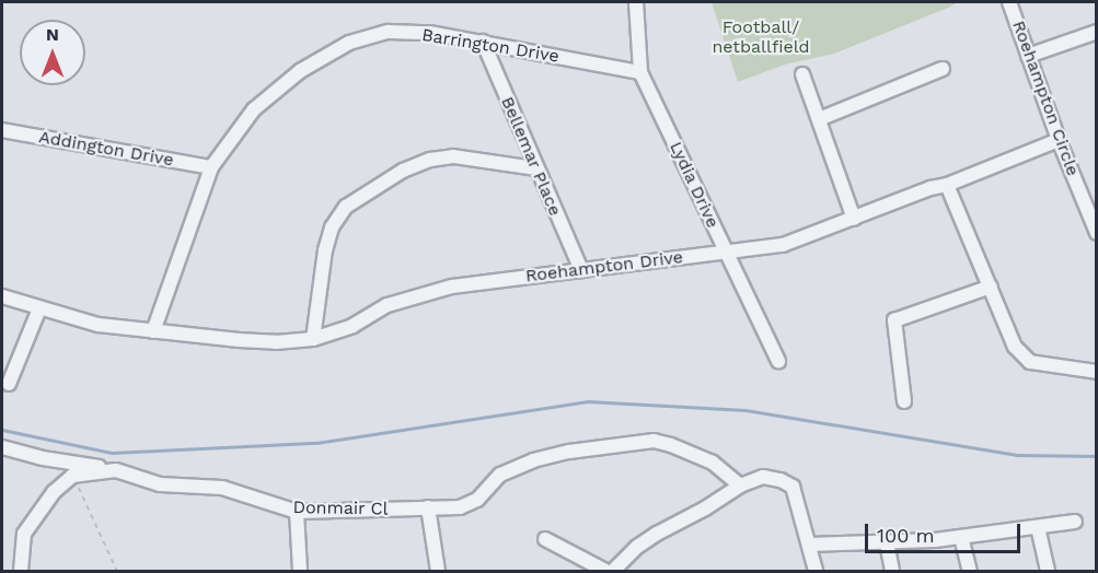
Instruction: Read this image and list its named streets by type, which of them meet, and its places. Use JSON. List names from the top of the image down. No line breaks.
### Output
{"streets":{"street":["Barrington Drive","Roehampton Circle","Addington Drive","Bellemar Place","Lydia Drive","Roehampton Drive","Donmair Cl"]},"crossings":[["Barrington Drive","Addington Drive"],["Barrington Drive","Bellemar Place"],["Barrington Drive","Lydia Drive"],["Barrington Drive","Roehampton Drive"],["Roehampton Circle","Roehampton Drive"],["Bellemar Place","Roehampton Drive"],["Lydia Drive","Roehampton Drive"]],"parks":["Football/ netballfield"],"scale_bar":"100 m","north":"top"}
